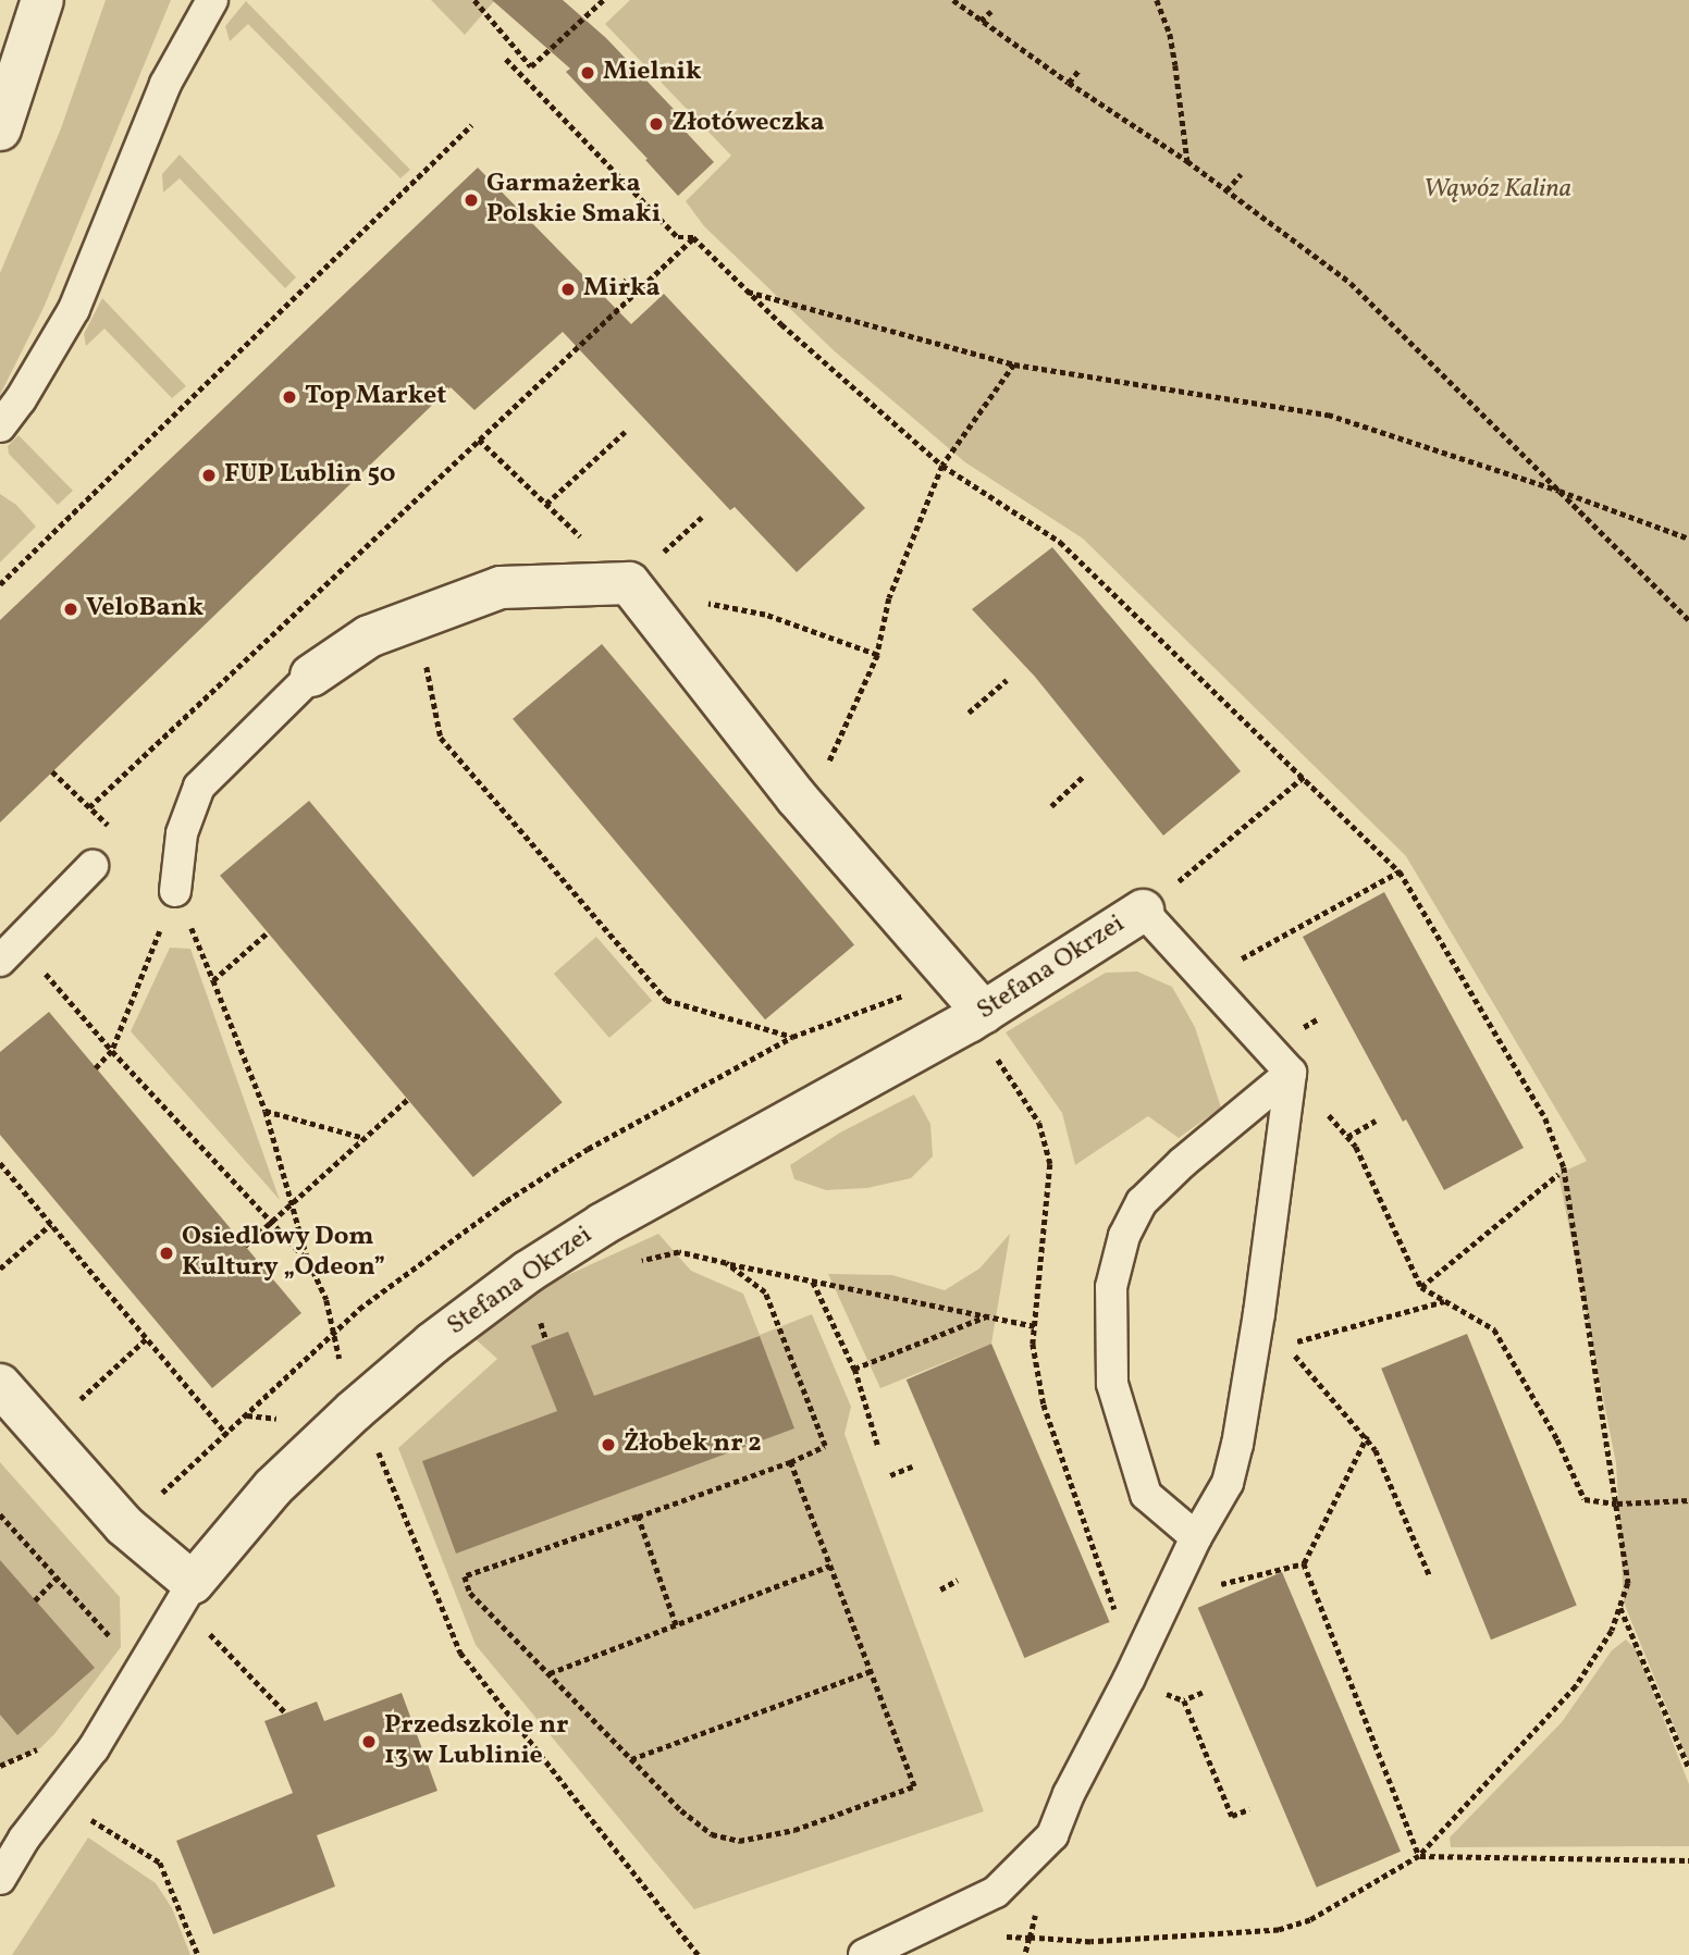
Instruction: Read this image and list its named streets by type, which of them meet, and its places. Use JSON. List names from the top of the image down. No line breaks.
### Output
{"streets":{"street":["Stefana Okrzei"]},"parks":["Wąwóz Kalina"],"places":["Mielnik","Złotóweczka","Garmażerka Polskie Smaki","Mirka","Top Market","FUP Lublin 50","VeloBank","Osiedlowy Dom Kultury „Odeon”","Żłobek nr 2","Przedszkole nr 13 w Lublinie"]}
